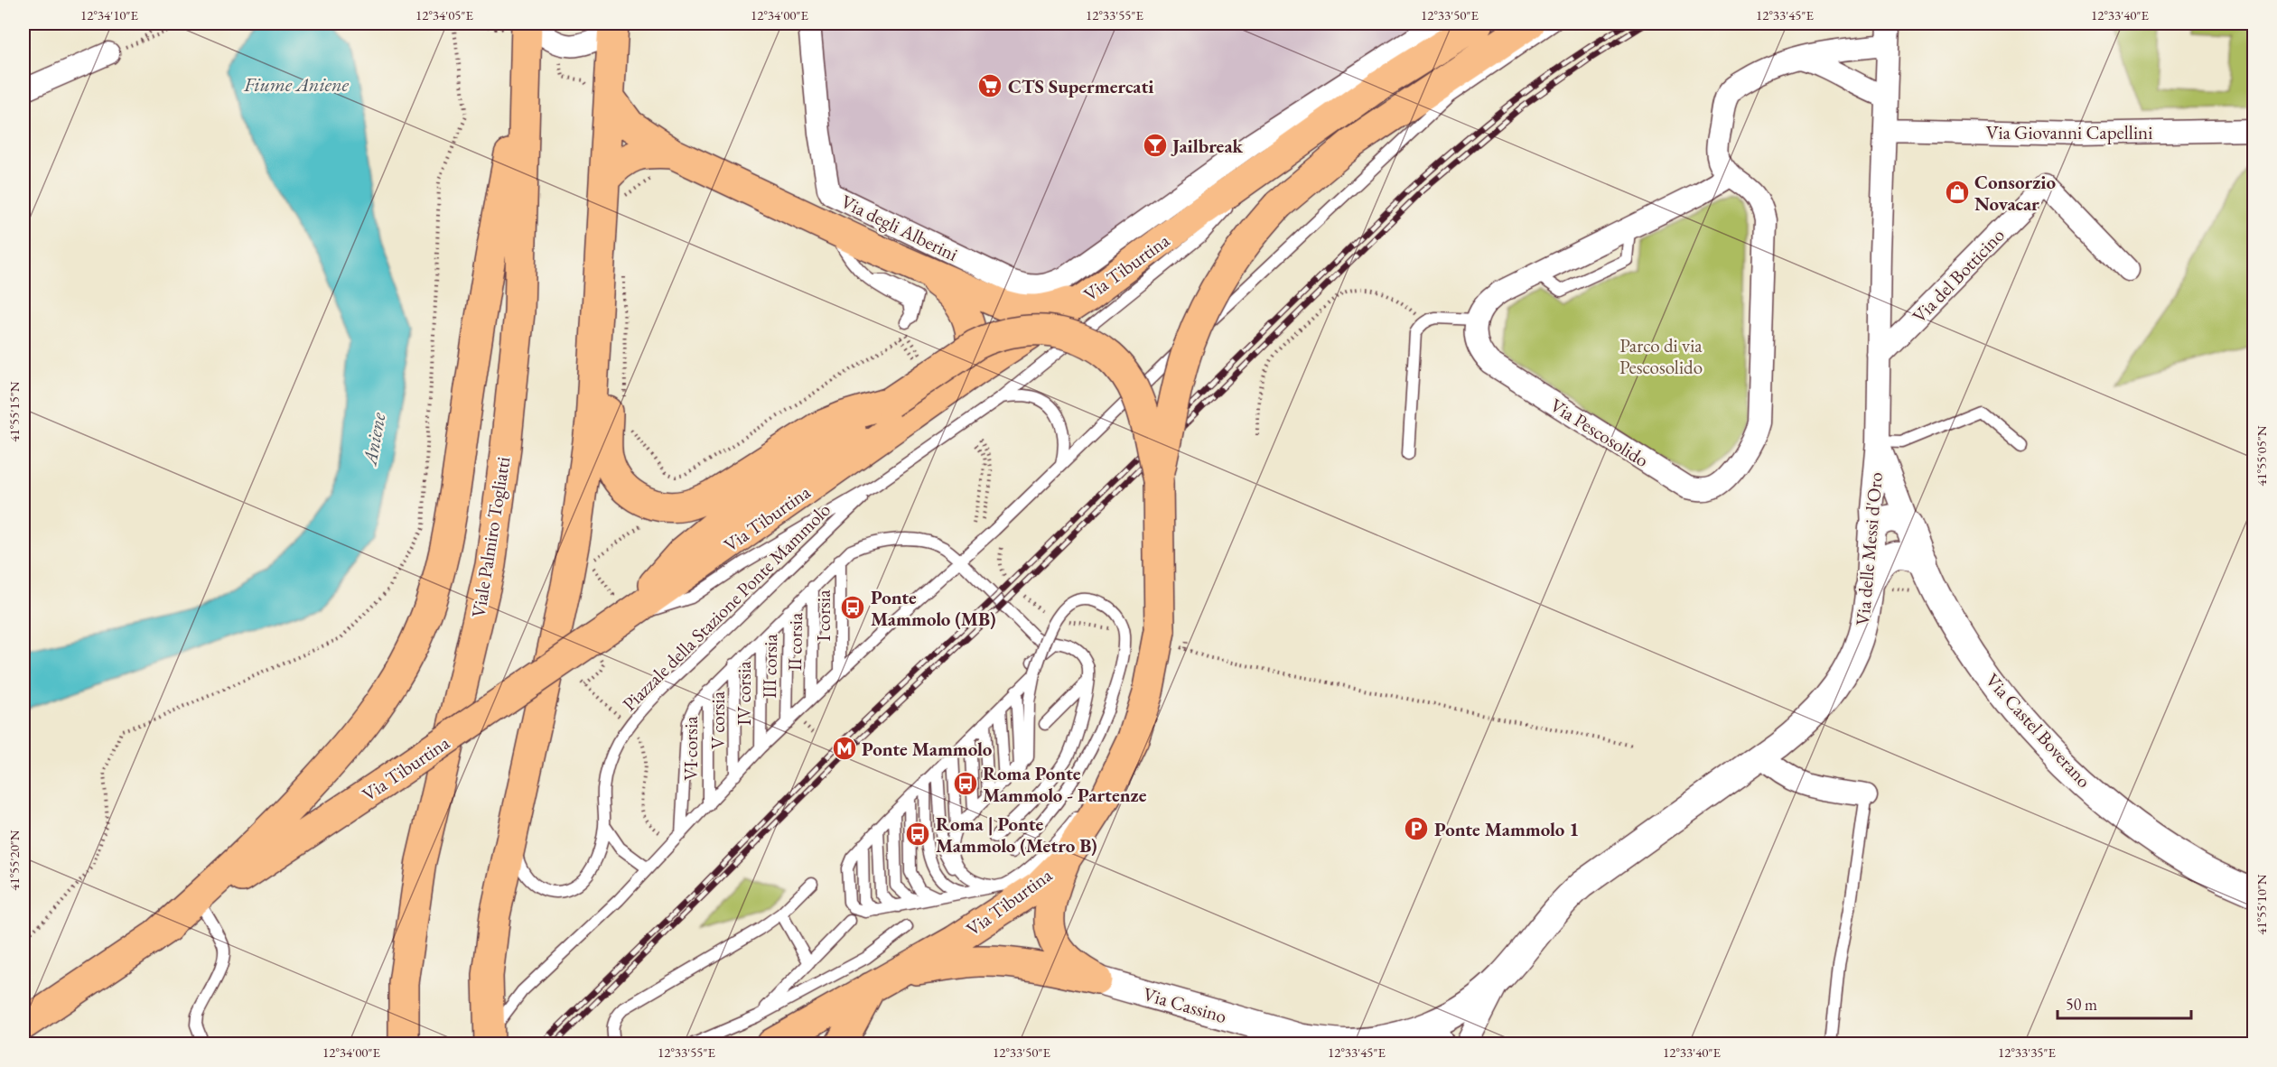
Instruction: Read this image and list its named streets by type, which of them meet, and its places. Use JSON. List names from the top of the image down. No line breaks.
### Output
{"streets":{"main road":["Via Tiburtina","Viale Palmiro Togliatti"],"street":["Via Giovanni Capellini","Via degli Alberini","Via del Botticino","Via Pescosolido","Via delle Messi d'Oro","Via Castel Boverano","Via Cassino"],"lane":["Piazzale della Stazione Ponte Mammolo","I corsia","II corsia","III corsia","IV corsia","V corsia","VI corsia"]},"crossings":[["Via Giovanni Capellini","Via delle Messi d'Oro"],["Via degli Alberini","Via Tiburtina"],["Via del Botticino","Via delle Messi d'Oro"],["Via Pescosolido","Via delle Messi d'Oro"],["Via delle Messi d'Oro","Via Castel Boverano"],["Via delle Messi d'Oro","Via Cassino"]],"water":["Fiume Aniene","Aniene"],"parks":["Parco di via Pescosolido"],"places":{"supermarket":["CTS Supermercati"],"bar":["Jailbreak"],"shop":["Consorzio Novacar"],"bus stop":["Ponte Mammolo (MB)","Roma Ponte Mammolo - Partenze","Roma | Ponte Mammolo (Metro B)"],"metro station":["Ponte Mammolo"],"parking":["Ponte Mammolo 1"]},"scale_bar":"50 m","coordinates":["12°34'10\"E","12°34'05\"E","12°34'00\"E","12°33'55\"E","12°33'50\"E","12°33'45\"E","12°33'40\"E","41°55'15\"N","41°55'05\"N","41°55'20\"N","41°55'10\"N","12°33'35\"E"]}
